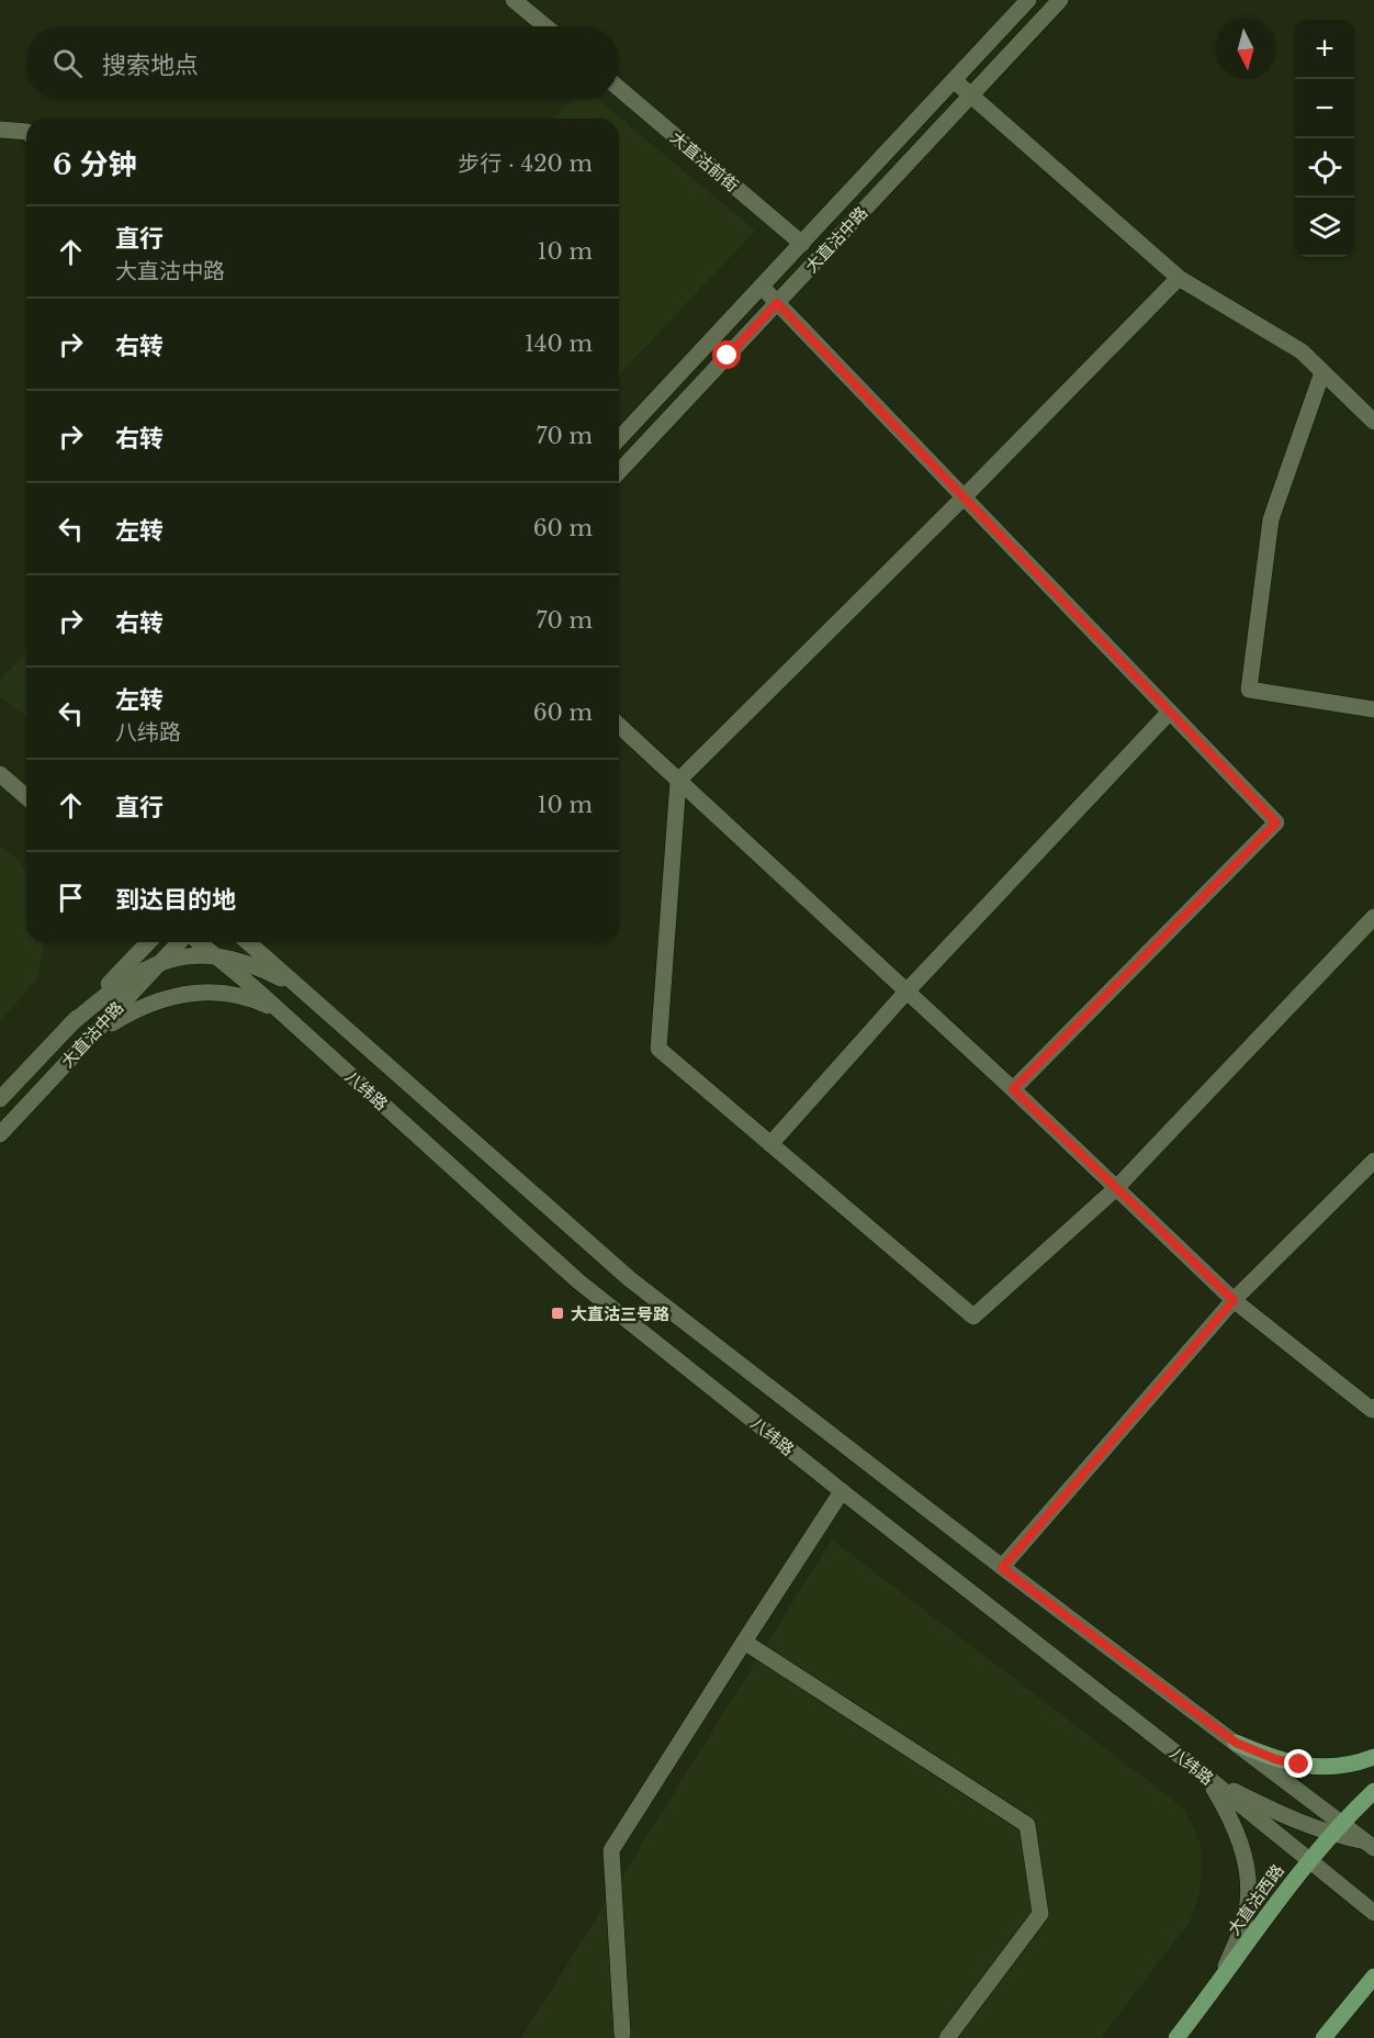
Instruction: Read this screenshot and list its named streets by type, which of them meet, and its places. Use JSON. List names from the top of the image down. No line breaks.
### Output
{"streets":{"main road":["大直沽西路"],"street":["大直沽前街","大直沽中路","八纬路"]},"crossings":[["大直沽前街","大直沽中路"],["八纬路","大直沽西路"]],"places":{"transit":["大直沽三号路"]},"north":"bottom","page":{"map_buttons":["+","−"],"search":"搜索地点","heading":["6 分钟","步行 · 420 m"],"list":[["直行","大直沽中路","10 m"],["右转","140 m"],["右转","70 m"],["左转","60 m"],["右转","70 m"],["左转","八纬路","60 m"],["直行","10 m"],"到达目的地"]}}
